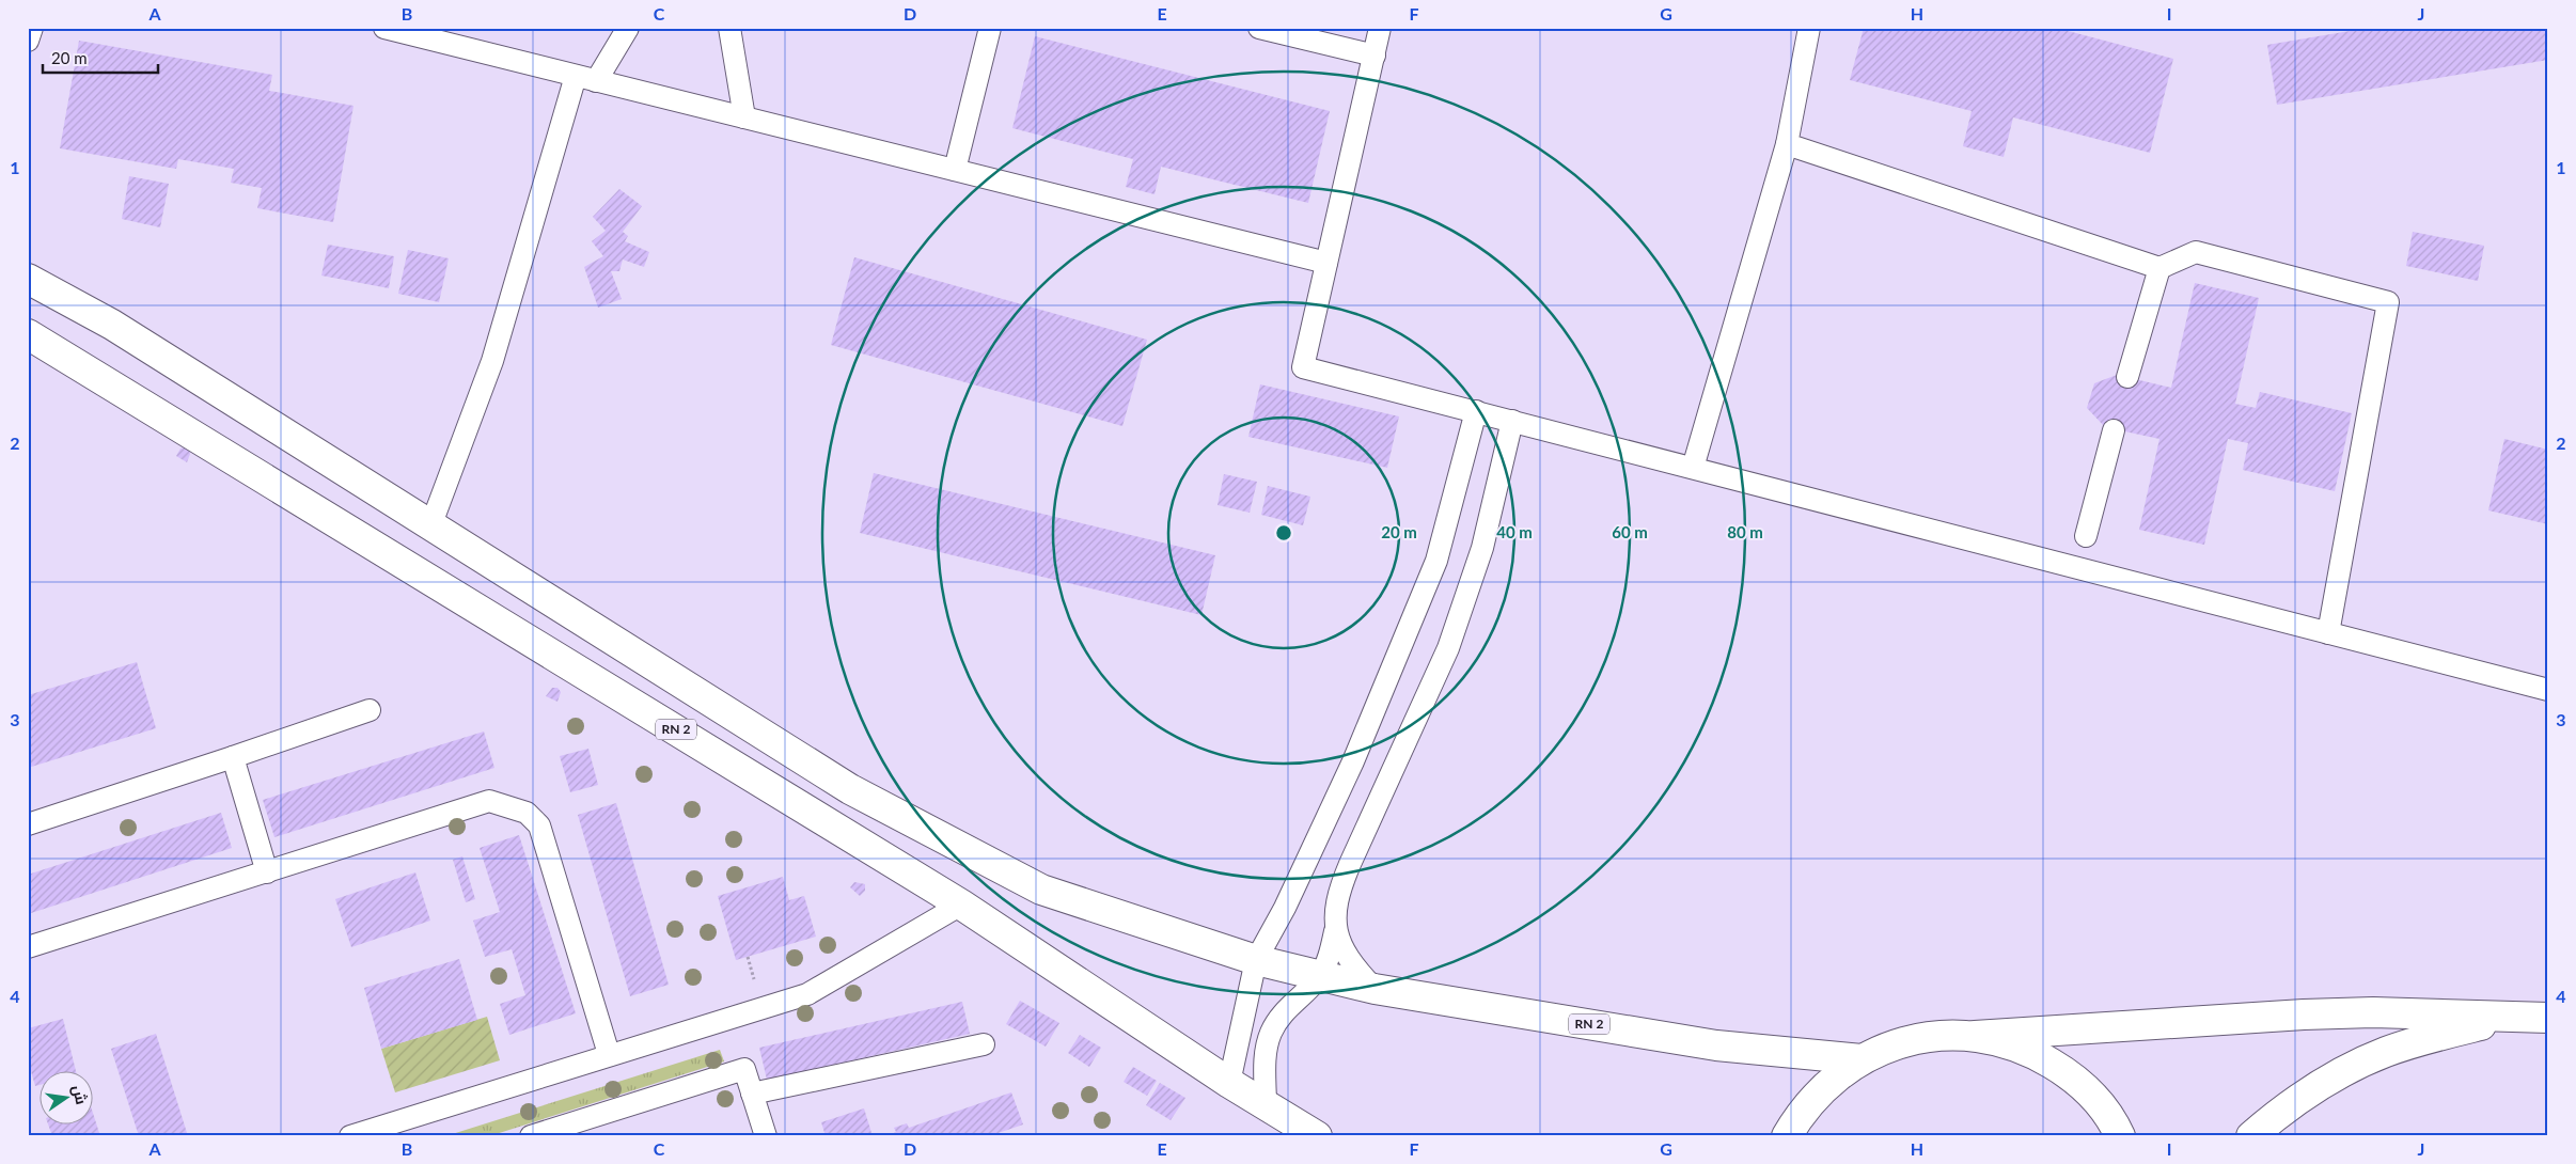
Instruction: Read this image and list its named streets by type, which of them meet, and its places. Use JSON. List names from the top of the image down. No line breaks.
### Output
{"streets":{"main road":["RN 2"]},"scale_bar":"20 m","north":"right","grid":{"columns":["A","B","C","D","E","F","G","H","I","J"],"rows":["1","2","3","4"]},"rings":["20 m","40 m","60 m","80 m"]}
